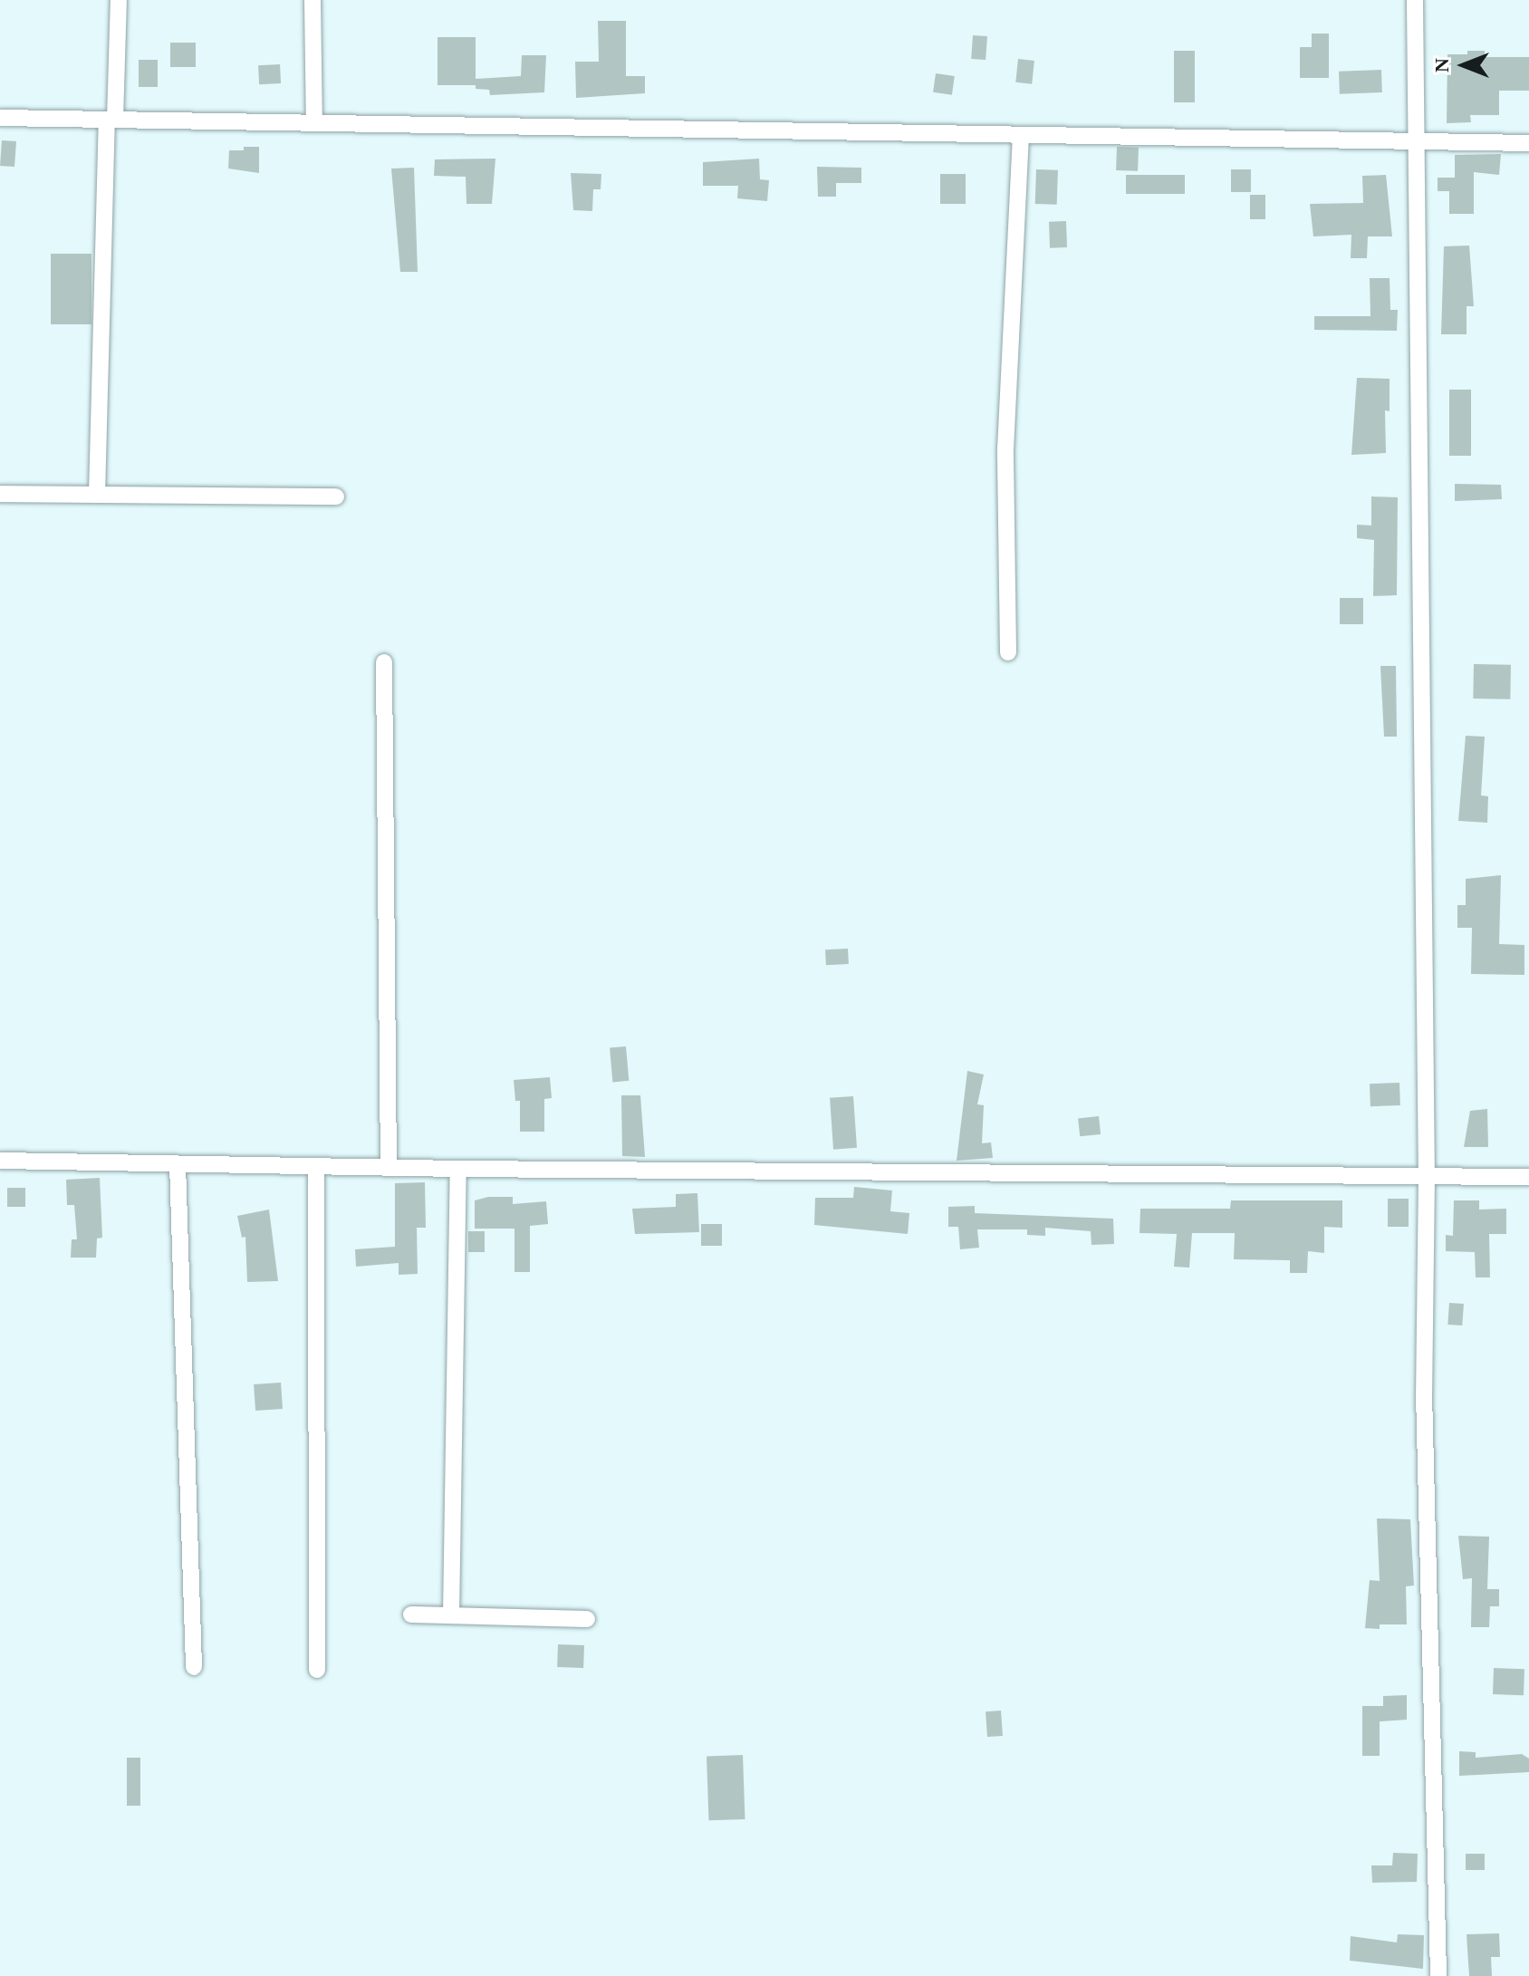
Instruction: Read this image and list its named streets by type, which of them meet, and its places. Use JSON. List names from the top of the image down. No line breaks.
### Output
{"north":"left"}
